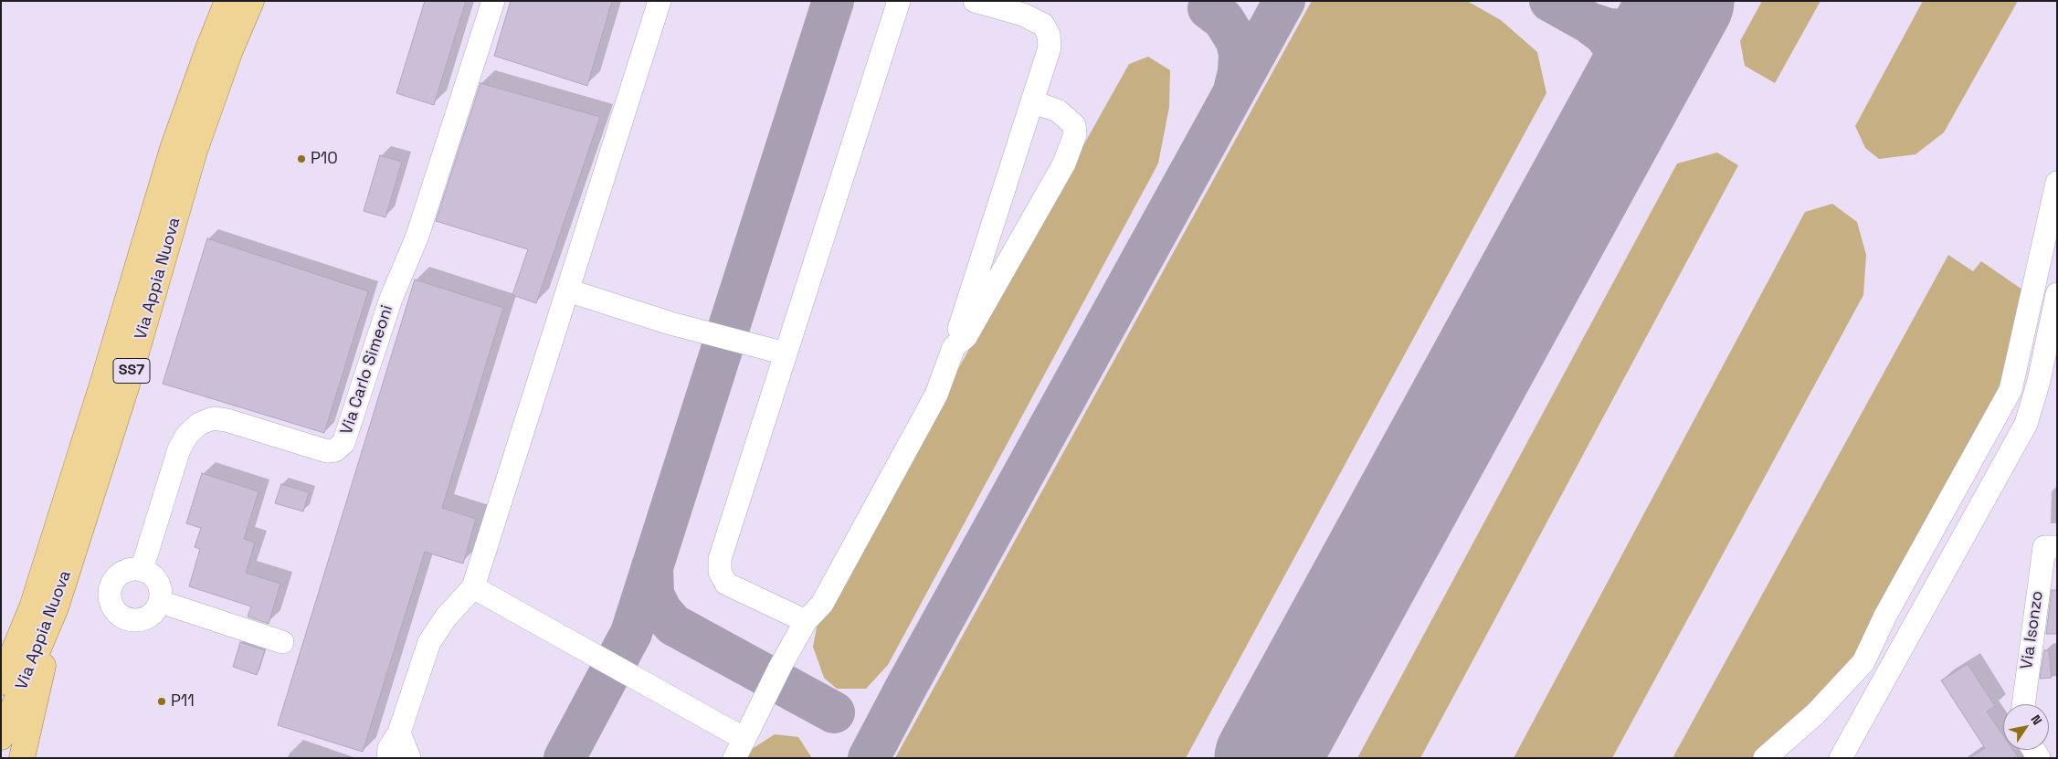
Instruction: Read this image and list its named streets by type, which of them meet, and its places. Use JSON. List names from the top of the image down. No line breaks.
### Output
{"streets":{"main road":["Via Appia Nuova","SS7"],"street":["Via Carlo Simeoni","Via Isonzo"]},"places":["P10","P11"],"north":"top right"}
